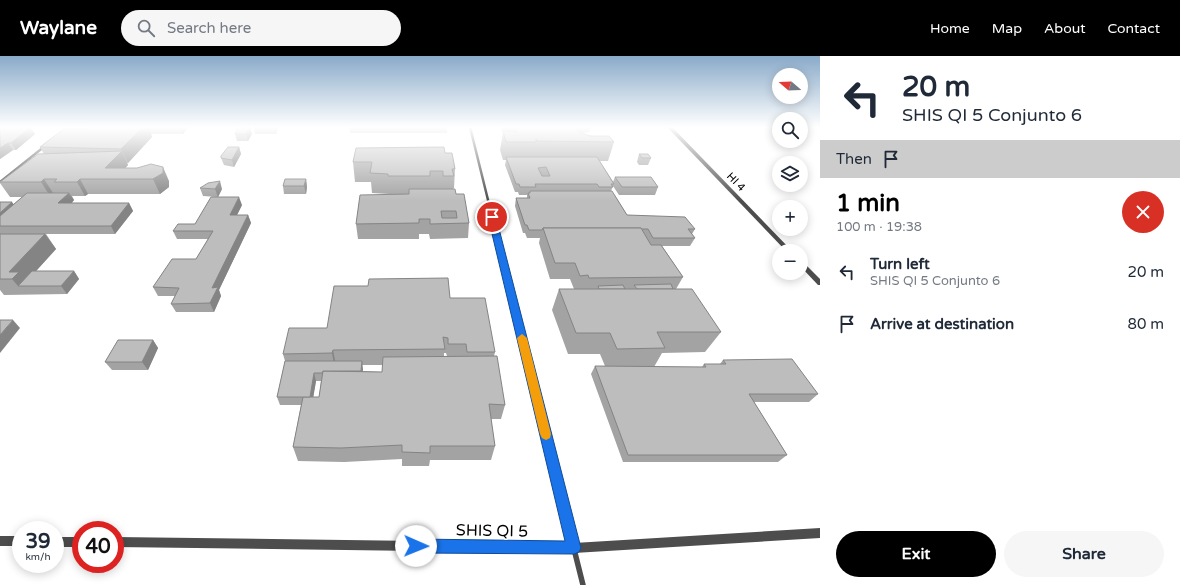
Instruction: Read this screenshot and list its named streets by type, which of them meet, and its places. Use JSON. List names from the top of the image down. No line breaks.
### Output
{"streets":{"street":["HI 4","SHIS QI 5"]},"north":"left","page":{"header":"Waylane","search":"Search here","nav":["Home","Map","About","Contact"],"turn":["20 m","SHIS QI 5 Conjunto 6"],"map_buttons":["+","−"],"then":"Then","heading":["1 min","100 m · 19:38"],"list":[{"name":"Turn left","note":"SHIS QI 5 Conjunto 6","value":"20 m"},{"name":"Arrive at destination","value":"80 m"}],"speed":"39 km/h","limit":"40","buttons":["Exit","Share"]}}
